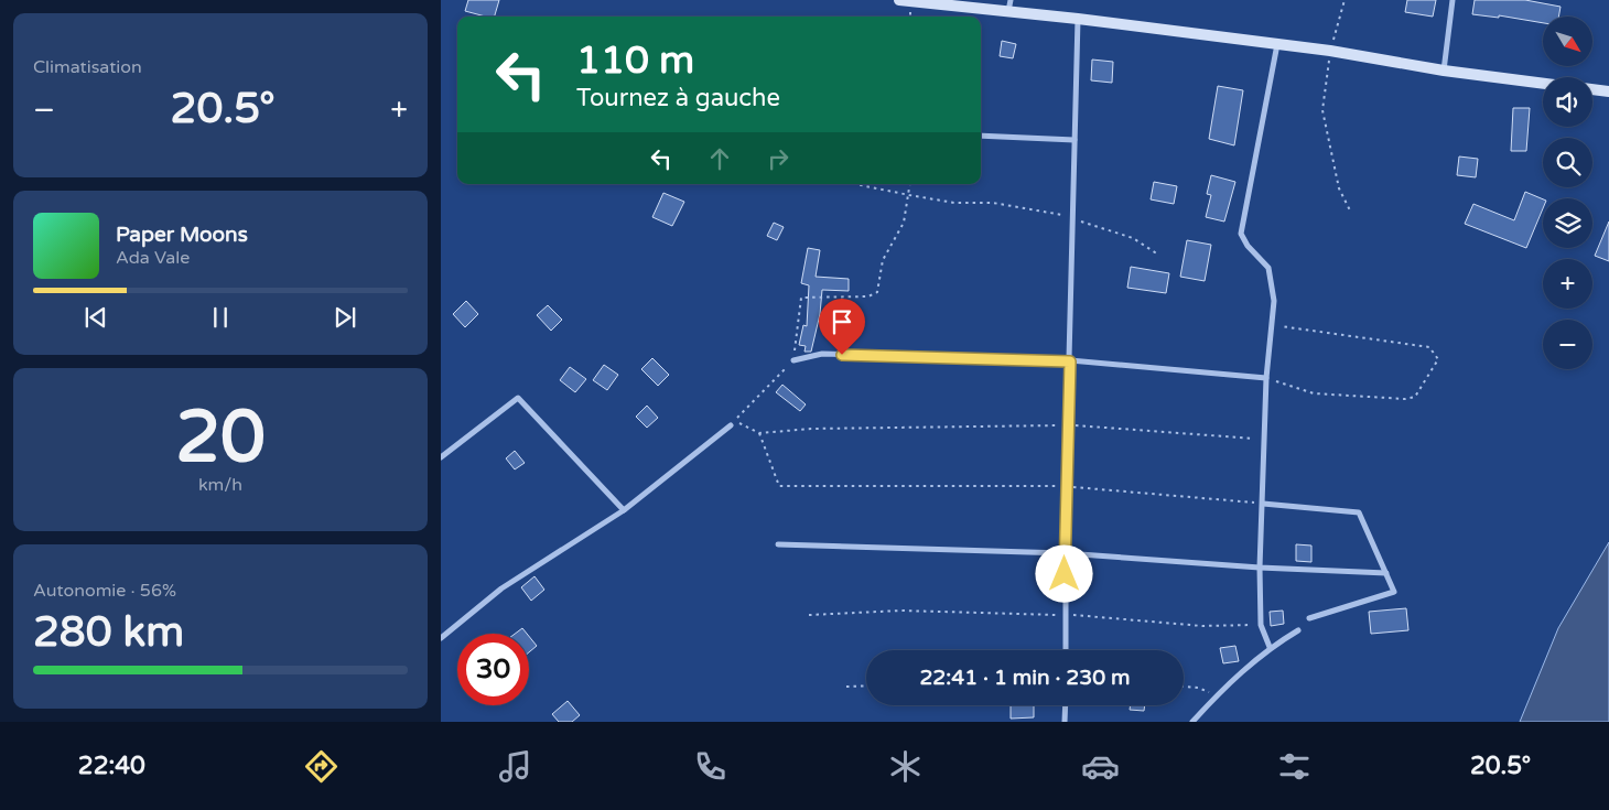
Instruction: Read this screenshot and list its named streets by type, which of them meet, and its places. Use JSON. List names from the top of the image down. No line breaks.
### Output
{"north":"bottom right","page":{"tile":["Climatisation",["20","km/h"],["Autonomie · 56%","280 km"]],"map_buttons":["+","−"],"turn":["110 m","Tournez à gauche"],"heat":["−","20.5°","+"],"song":["Paper Moons","Ada Vale"],"limit":"30","trip":"22:41 · 1 min · 230 m","tabs":["22:40","20.5°"]}}
